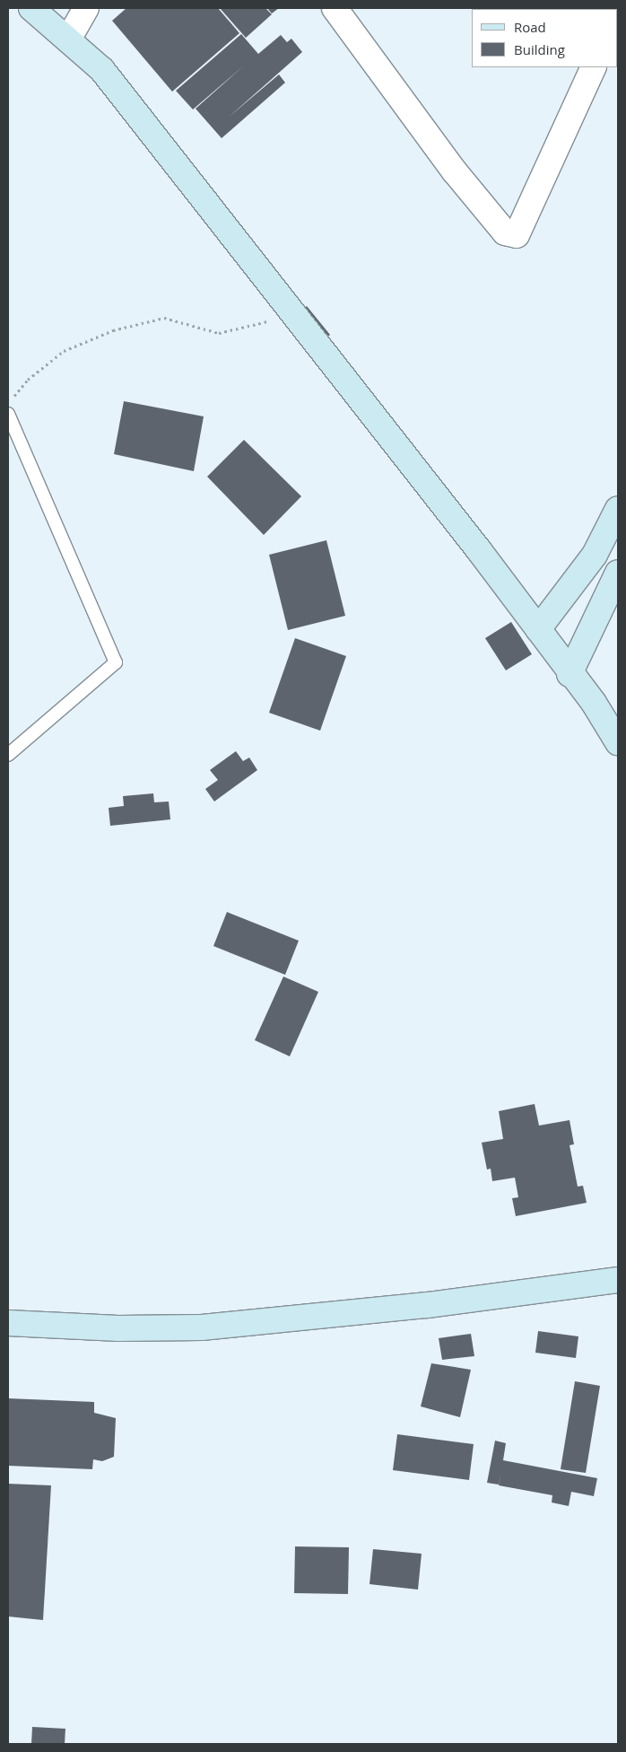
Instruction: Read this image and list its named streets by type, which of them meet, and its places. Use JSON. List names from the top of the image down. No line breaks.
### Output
{"legend":["Road","Building"]}
